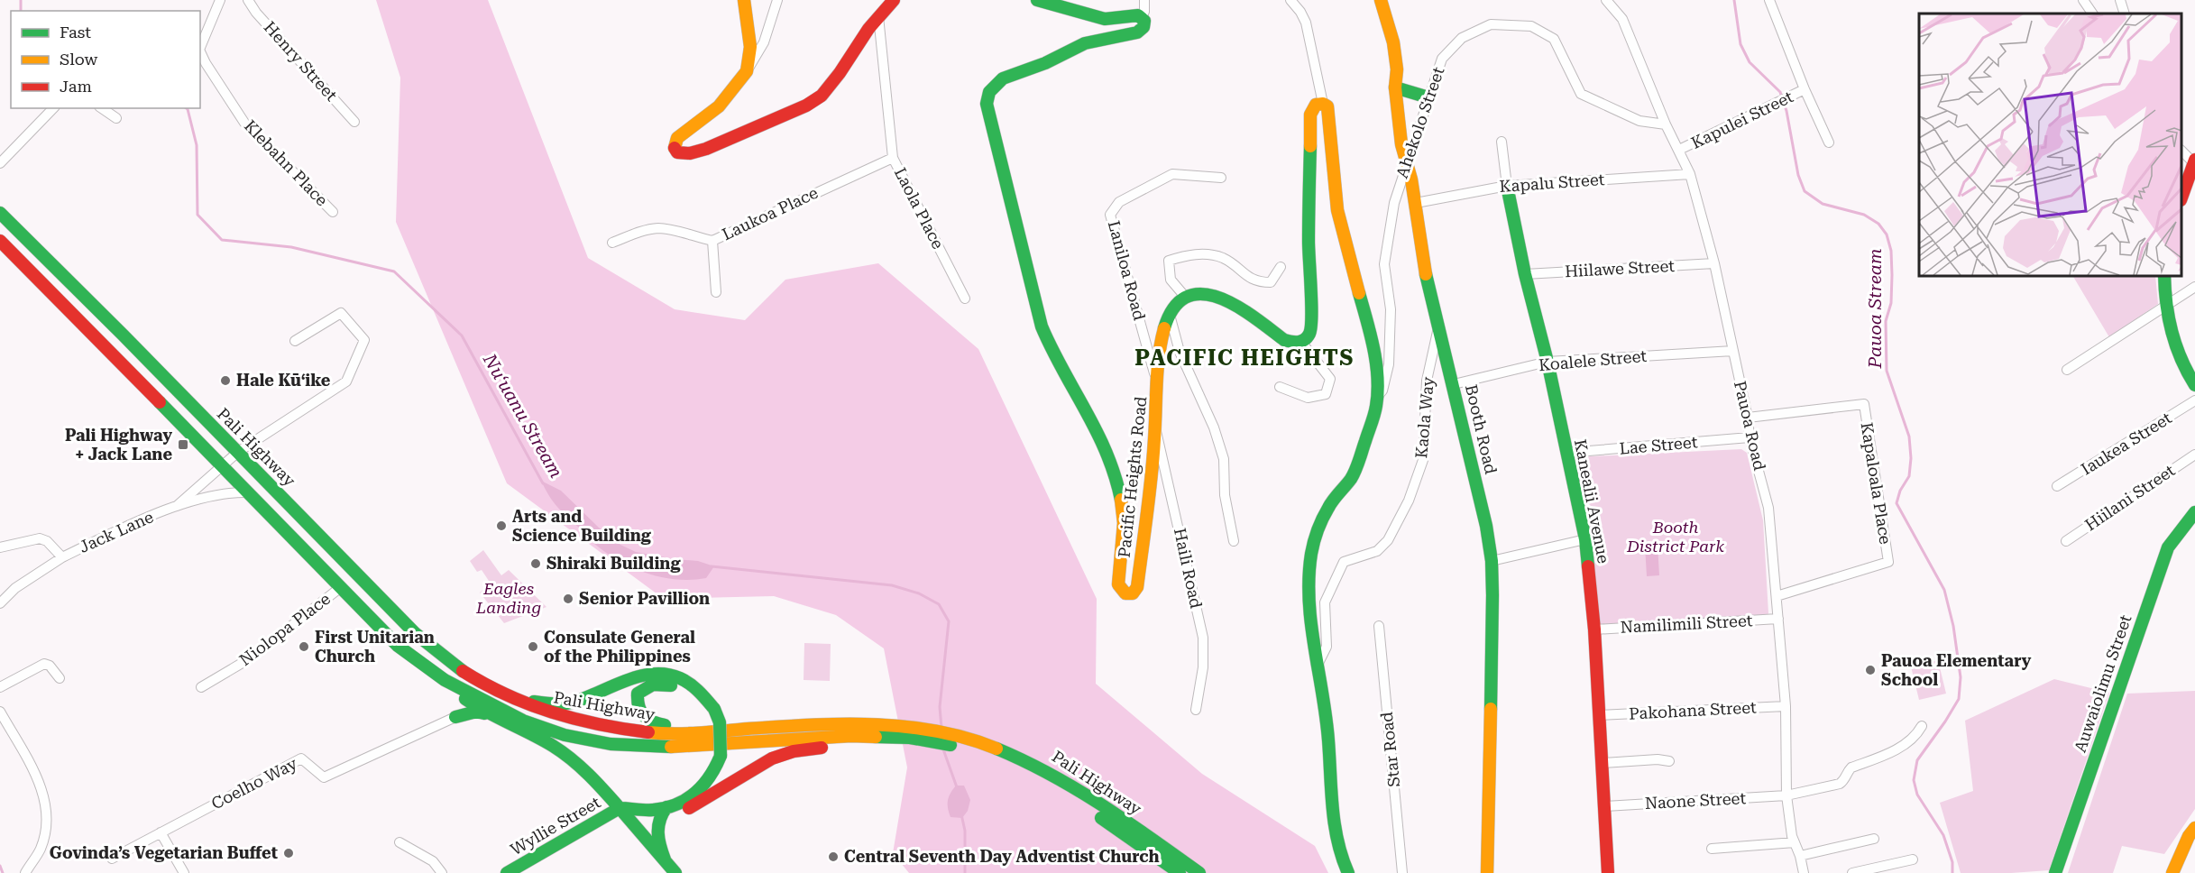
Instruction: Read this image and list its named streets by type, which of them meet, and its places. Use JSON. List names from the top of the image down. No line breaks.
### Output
{"streets":{"main road":["Booth Road","Pali Highway","Pacific Heights Road","Kanealii Avenue","Auwaiolimu Street","Wyllie Street"],"street":["Henry Street","Kapulei Street","Ahekolo Street","Klebahn Place","Kapalu Street","Laola Place","Laukoa Place","Hiilawe Street","Laniloa Road","Koalele Street","Kaola Way","Pauoa Road","Iaukea Street","Lae Street","Kapaloala Place","Hiilani Street","Jack Lane","Haili Road","Namilimili Street","Niolopa Place","Pakohana Street","Star Road","Coelho Way","Naone Street"]},"crossings":[["Kapulei Street","Pauoa Road"],["Ahekolo Street","Pauoa Road"],["Ahekolo Street","Booth Road"],["Kapalu Street","Pauoa Road"],["Kapalu Street","Booth Road"],["Kapalu Street","Kanealii Avenue"],["Laola Place","Laukoa Place"],["Hiilawe Street","Pauoa Road"],["Hiilawe Street","Kanealii Avenue"],["Laniloa Road","Pacific Heights Road"],["Koalele Street","Pauoa Road"],["Koalele Street","Booth Road"],["Koalele Street","Kanealii Avenue"],["Kaola Way","Booth Road"],["Pauoa Road","Lae Street"],["Pauoa Road","Kapaloala Place"],["Pauoa Road","Namilimili Street"],["Pauoa Road","Pakohana Street"],["Pauoa Road","Naone Street"],["Lae Street","Kanealii Avenue"],["Pali Highway","Jack Lane"],["Pali Highway","Niolopa Place"],["Pacific Heights Road","Haili Road"],["Kanealii Avenue","Namilimili Street"],["Kanealii Avenue","Pakohana Street"],["Kanealii Avenue","Naone Street"]],"districts":["PACIFIC HEIGHTS"],"water":["Pauoa Stream","Nuʻuanu Stream"],"parks":["Booth District Park","Eagles Landing"],"places":{"other":["Hale Kūʻike","Arts and Science Building","Shiraki Building","Senior Pavillion","First Unitarian Church","Consulate General of the Philippines","Pauoa Elementary School","Govinda’s Vegetarian Buffet","Central Seventh Day Adventist Church"],"transit":["Pali Highway + Jack Lane"]},"legend":["Fast","Slow","Jam"]}
